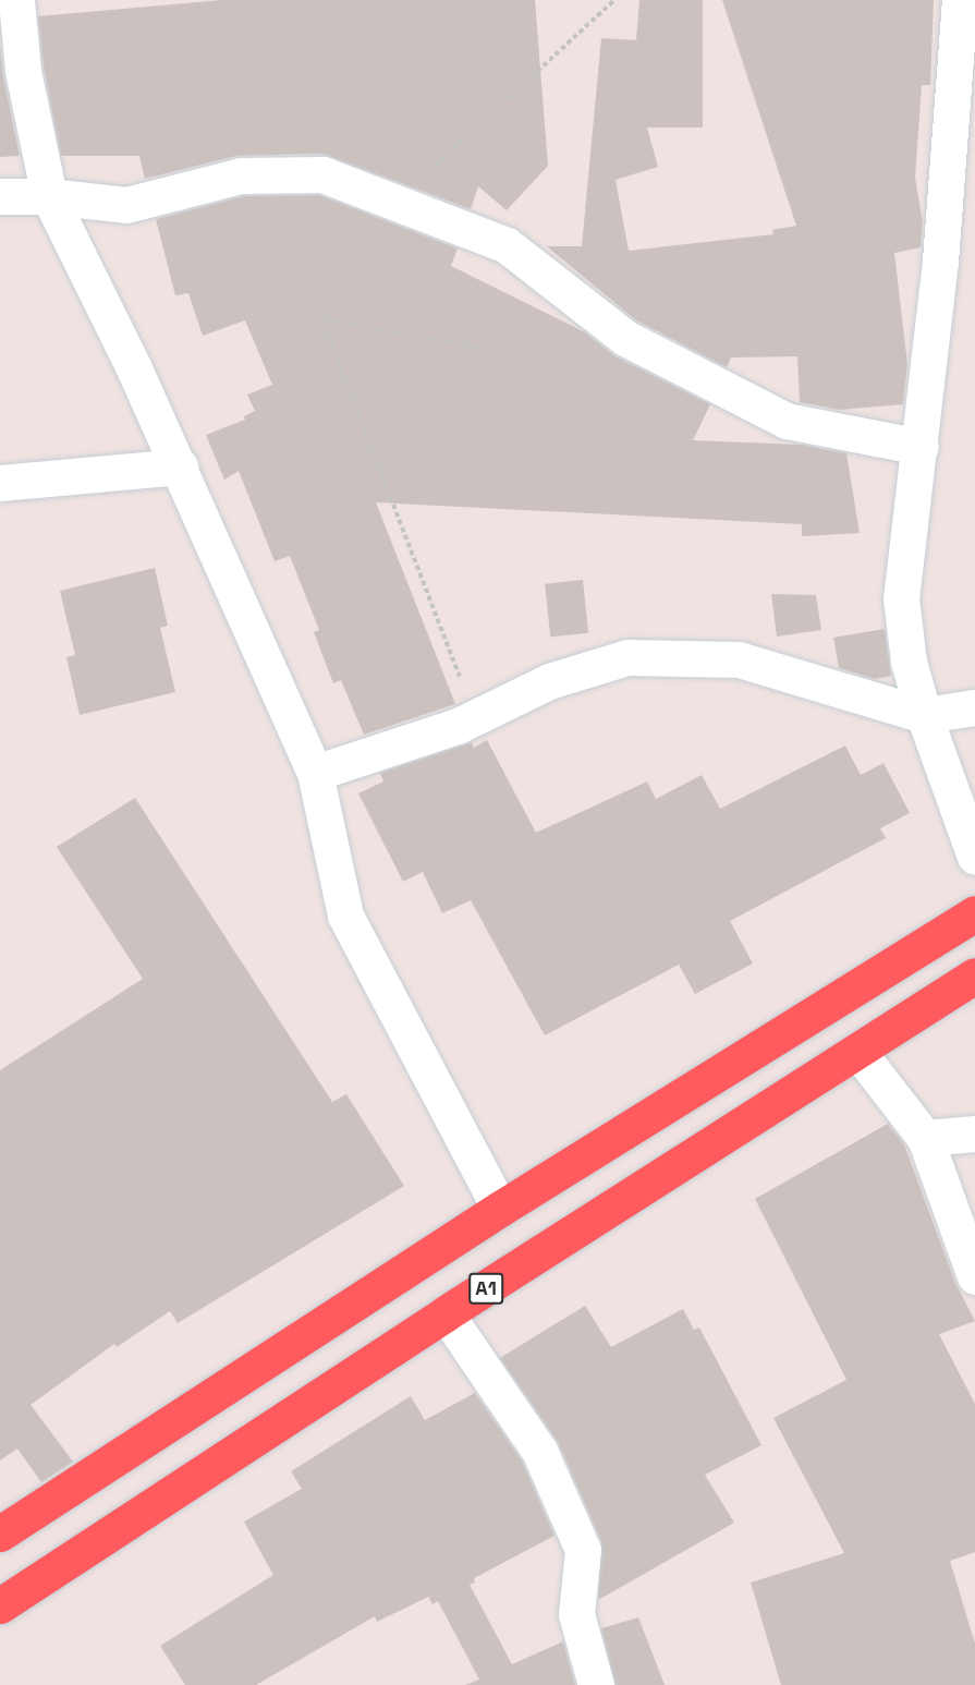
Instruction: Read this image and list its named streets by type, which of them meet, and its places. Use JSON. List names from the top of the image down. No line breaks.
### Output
{"streets":{"highway":["A1"]}}
